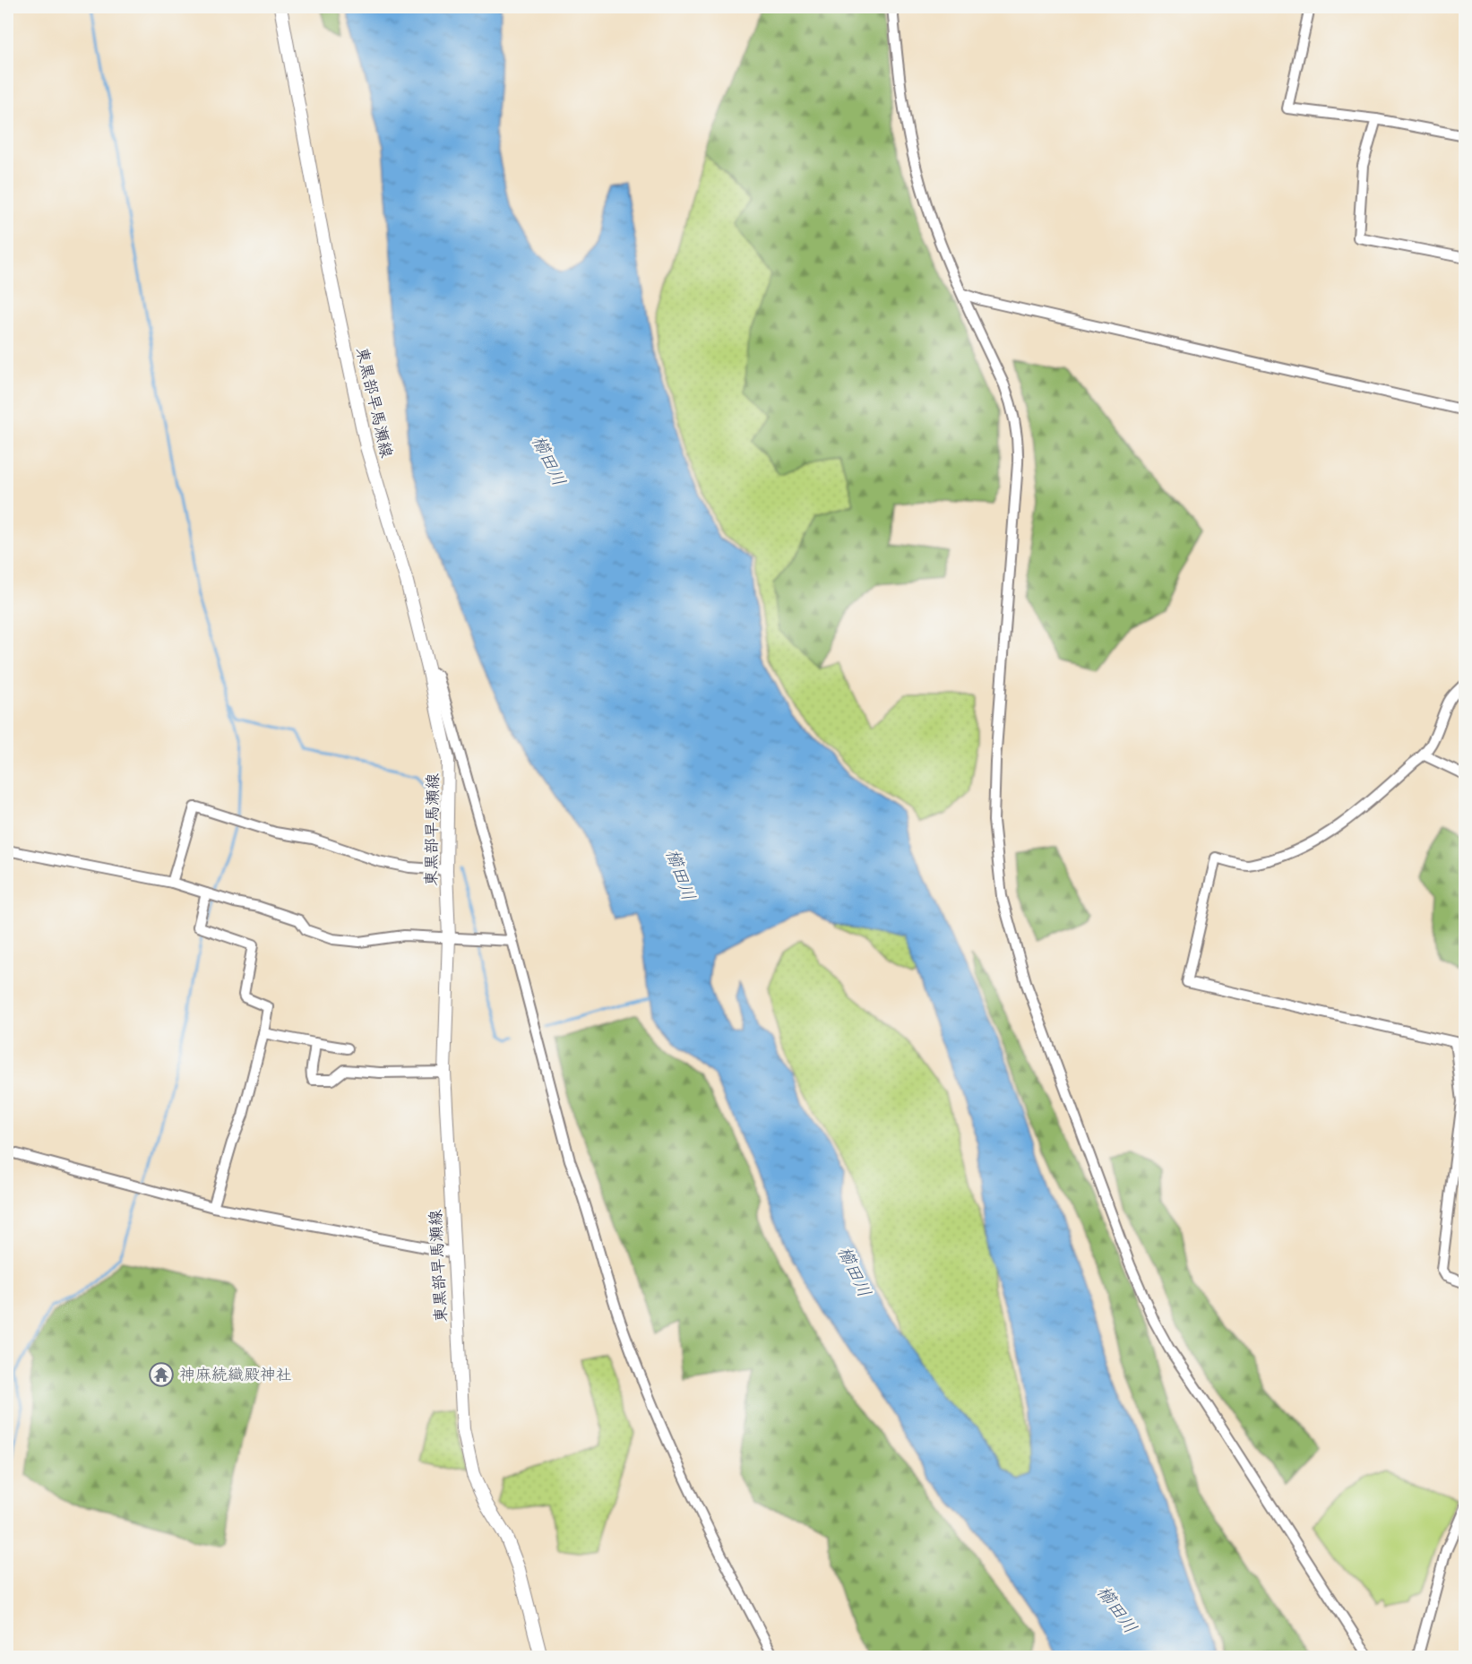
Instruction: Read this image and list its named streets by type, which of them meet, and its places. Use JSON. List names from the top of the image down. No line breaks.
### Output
{"streets":{"main road":["東黒部早馬瀬線"]},"water":["櫛田川"],"places":{"temple":["神麻続織殿神社"]}}
